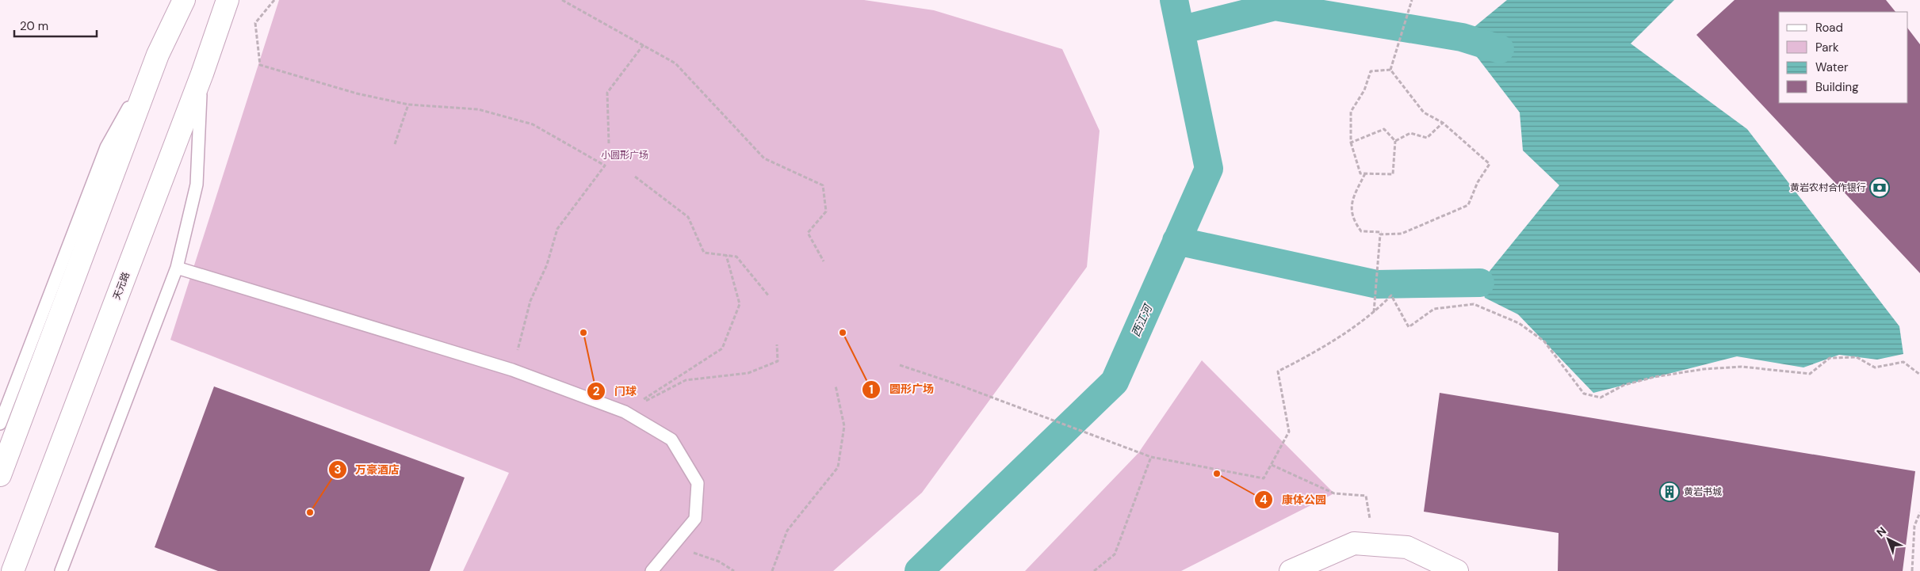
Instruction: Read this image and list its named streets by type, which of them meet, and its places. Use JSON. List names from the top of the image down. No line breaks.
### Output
{"streets":{"main road":["天元路"]},"water":["西江河"],"parks":["小圆形广场"],"places":{"bank":["黄岩农村合作银行"],"other":["门球","圆形广场","康体公园","万豪酒店"],"building":["黄岩书城"]},"legend":["Road","Park","Water","Building"],"scale_bar":"20 m","north":"top left"}
